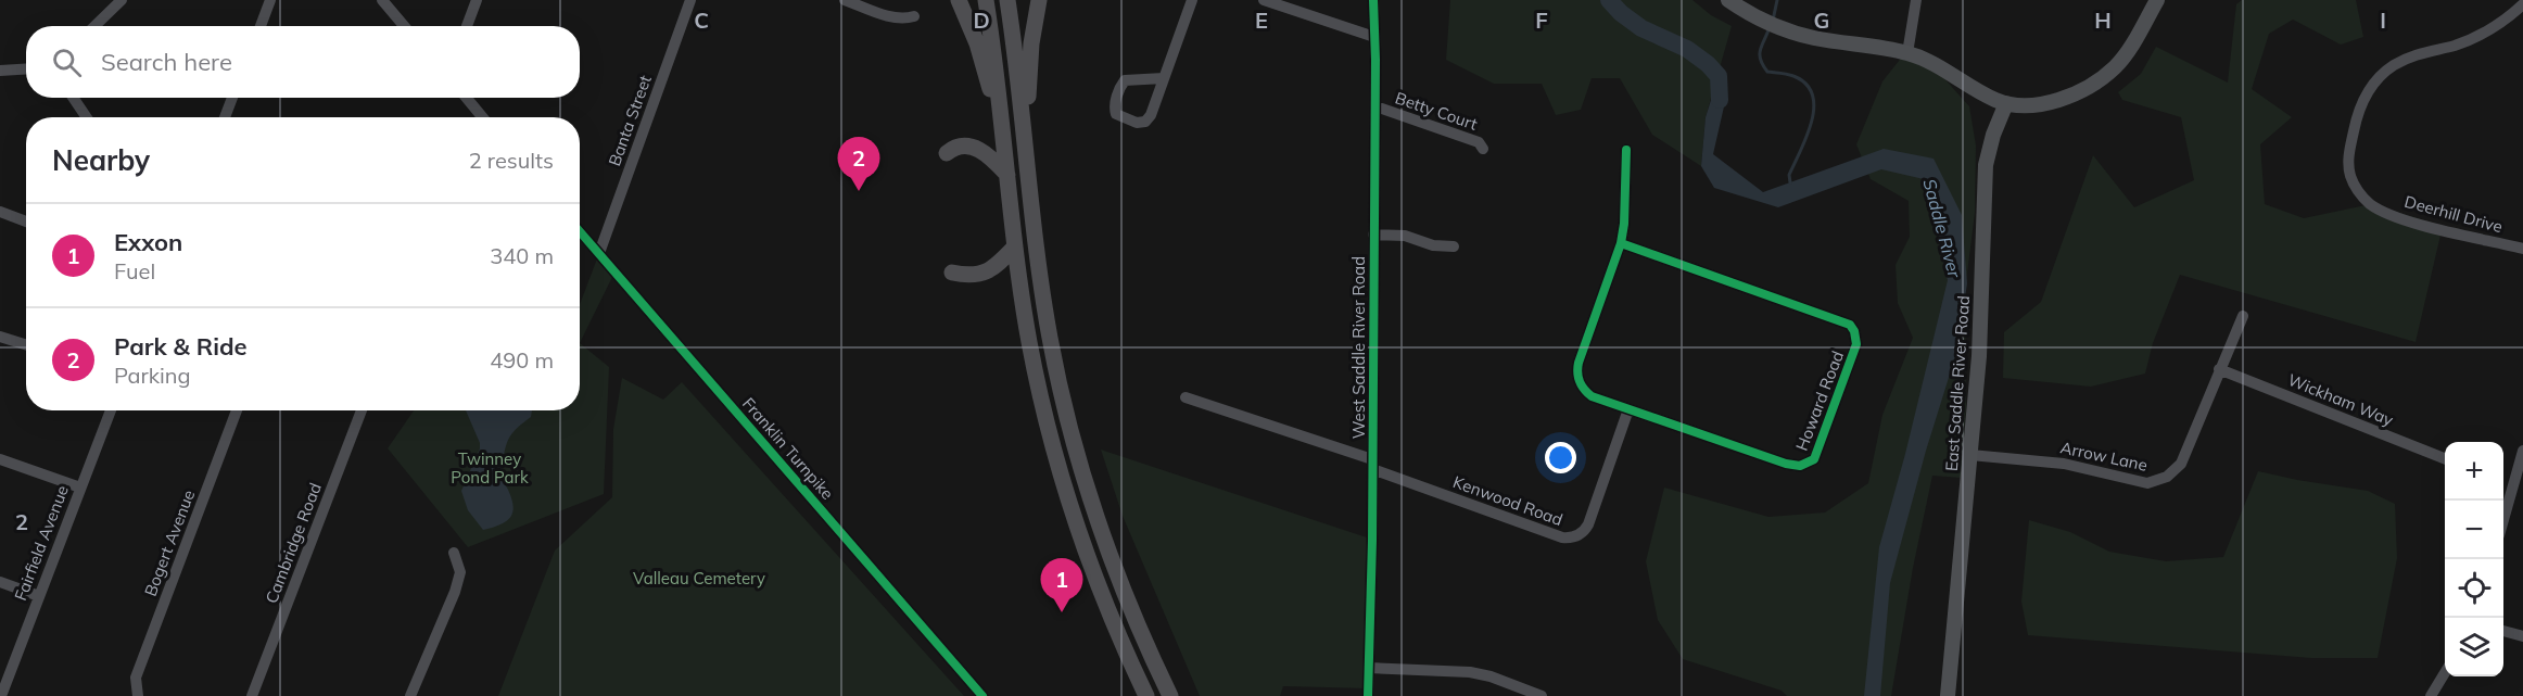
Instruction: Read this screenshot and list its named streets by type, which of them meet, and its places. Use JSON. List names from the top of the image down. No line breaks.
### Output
{"streets":{"main road":["East Saddle River Road"],"street":["Betty Court","Banta Street","Deerhill Drive","West Saddle River Road","Wickham Way","Howard Road","Franklin Turnpike","Arrow Lane","Kenwood Road","Fairfield Avenue","Bogert Avenue","Cambridge Road"]},"crossings":[["Betty Court","West Saddle River Road"],["Banta Street","Franklin Turnpike"],["West Saddle River Road","Kenwood Road"],["East Saddle River Road","Arrow Lane"],["Wickham Way","Arrow Lane"],["Howard Road","Kenwood Road"]],"water":["Saddle River"],"parks":["Twinney Pond Park","Valleau Cemetery"],"page":{"search":"Search here","heading":["Nearby","2 results"],"pins":["2","1"],"list":[{"mark":"1","name":"Exxon","note":"Fuel","value":"340 m"},{"mark":"2","name":"Park & Ride","note":"Parking","value":"490 m"}],"map_buttons":["+","−"]},"grid":{"columns":["C","D","E","F","G","H","I"],"rows":["2"]}}
